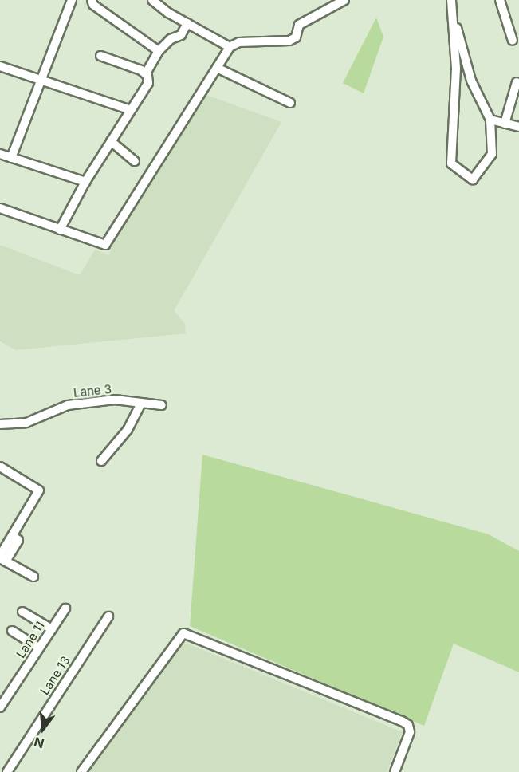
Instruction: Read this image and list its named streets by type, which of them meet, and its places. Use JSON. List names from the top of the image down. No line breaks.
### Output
{"streets":{"street":["Lane 3","Lane 11","Lane 13"]},"north":"bottom"}
